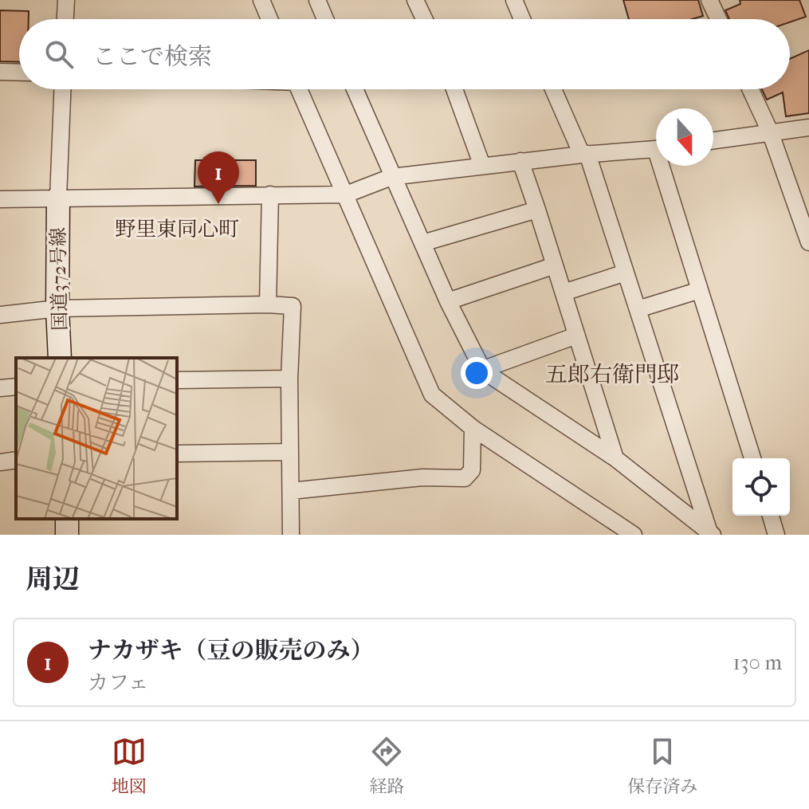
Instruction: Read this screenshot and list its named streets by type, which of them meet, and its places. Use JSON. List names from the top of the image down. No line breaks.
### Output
{"streets":{"street":["国道372号線"]},"districts":["野里東同心町","五郎右衛門邸"],"north":"bottom","page":{"search":"ここで検索","pins":"1","heading":"周辺","list":[{"mark":"1","name":"ナカザキ（豆の販売のみ）","note":"カフェ","value":"130 m"}],"nav":["地図","経路","保存済み"]}}
